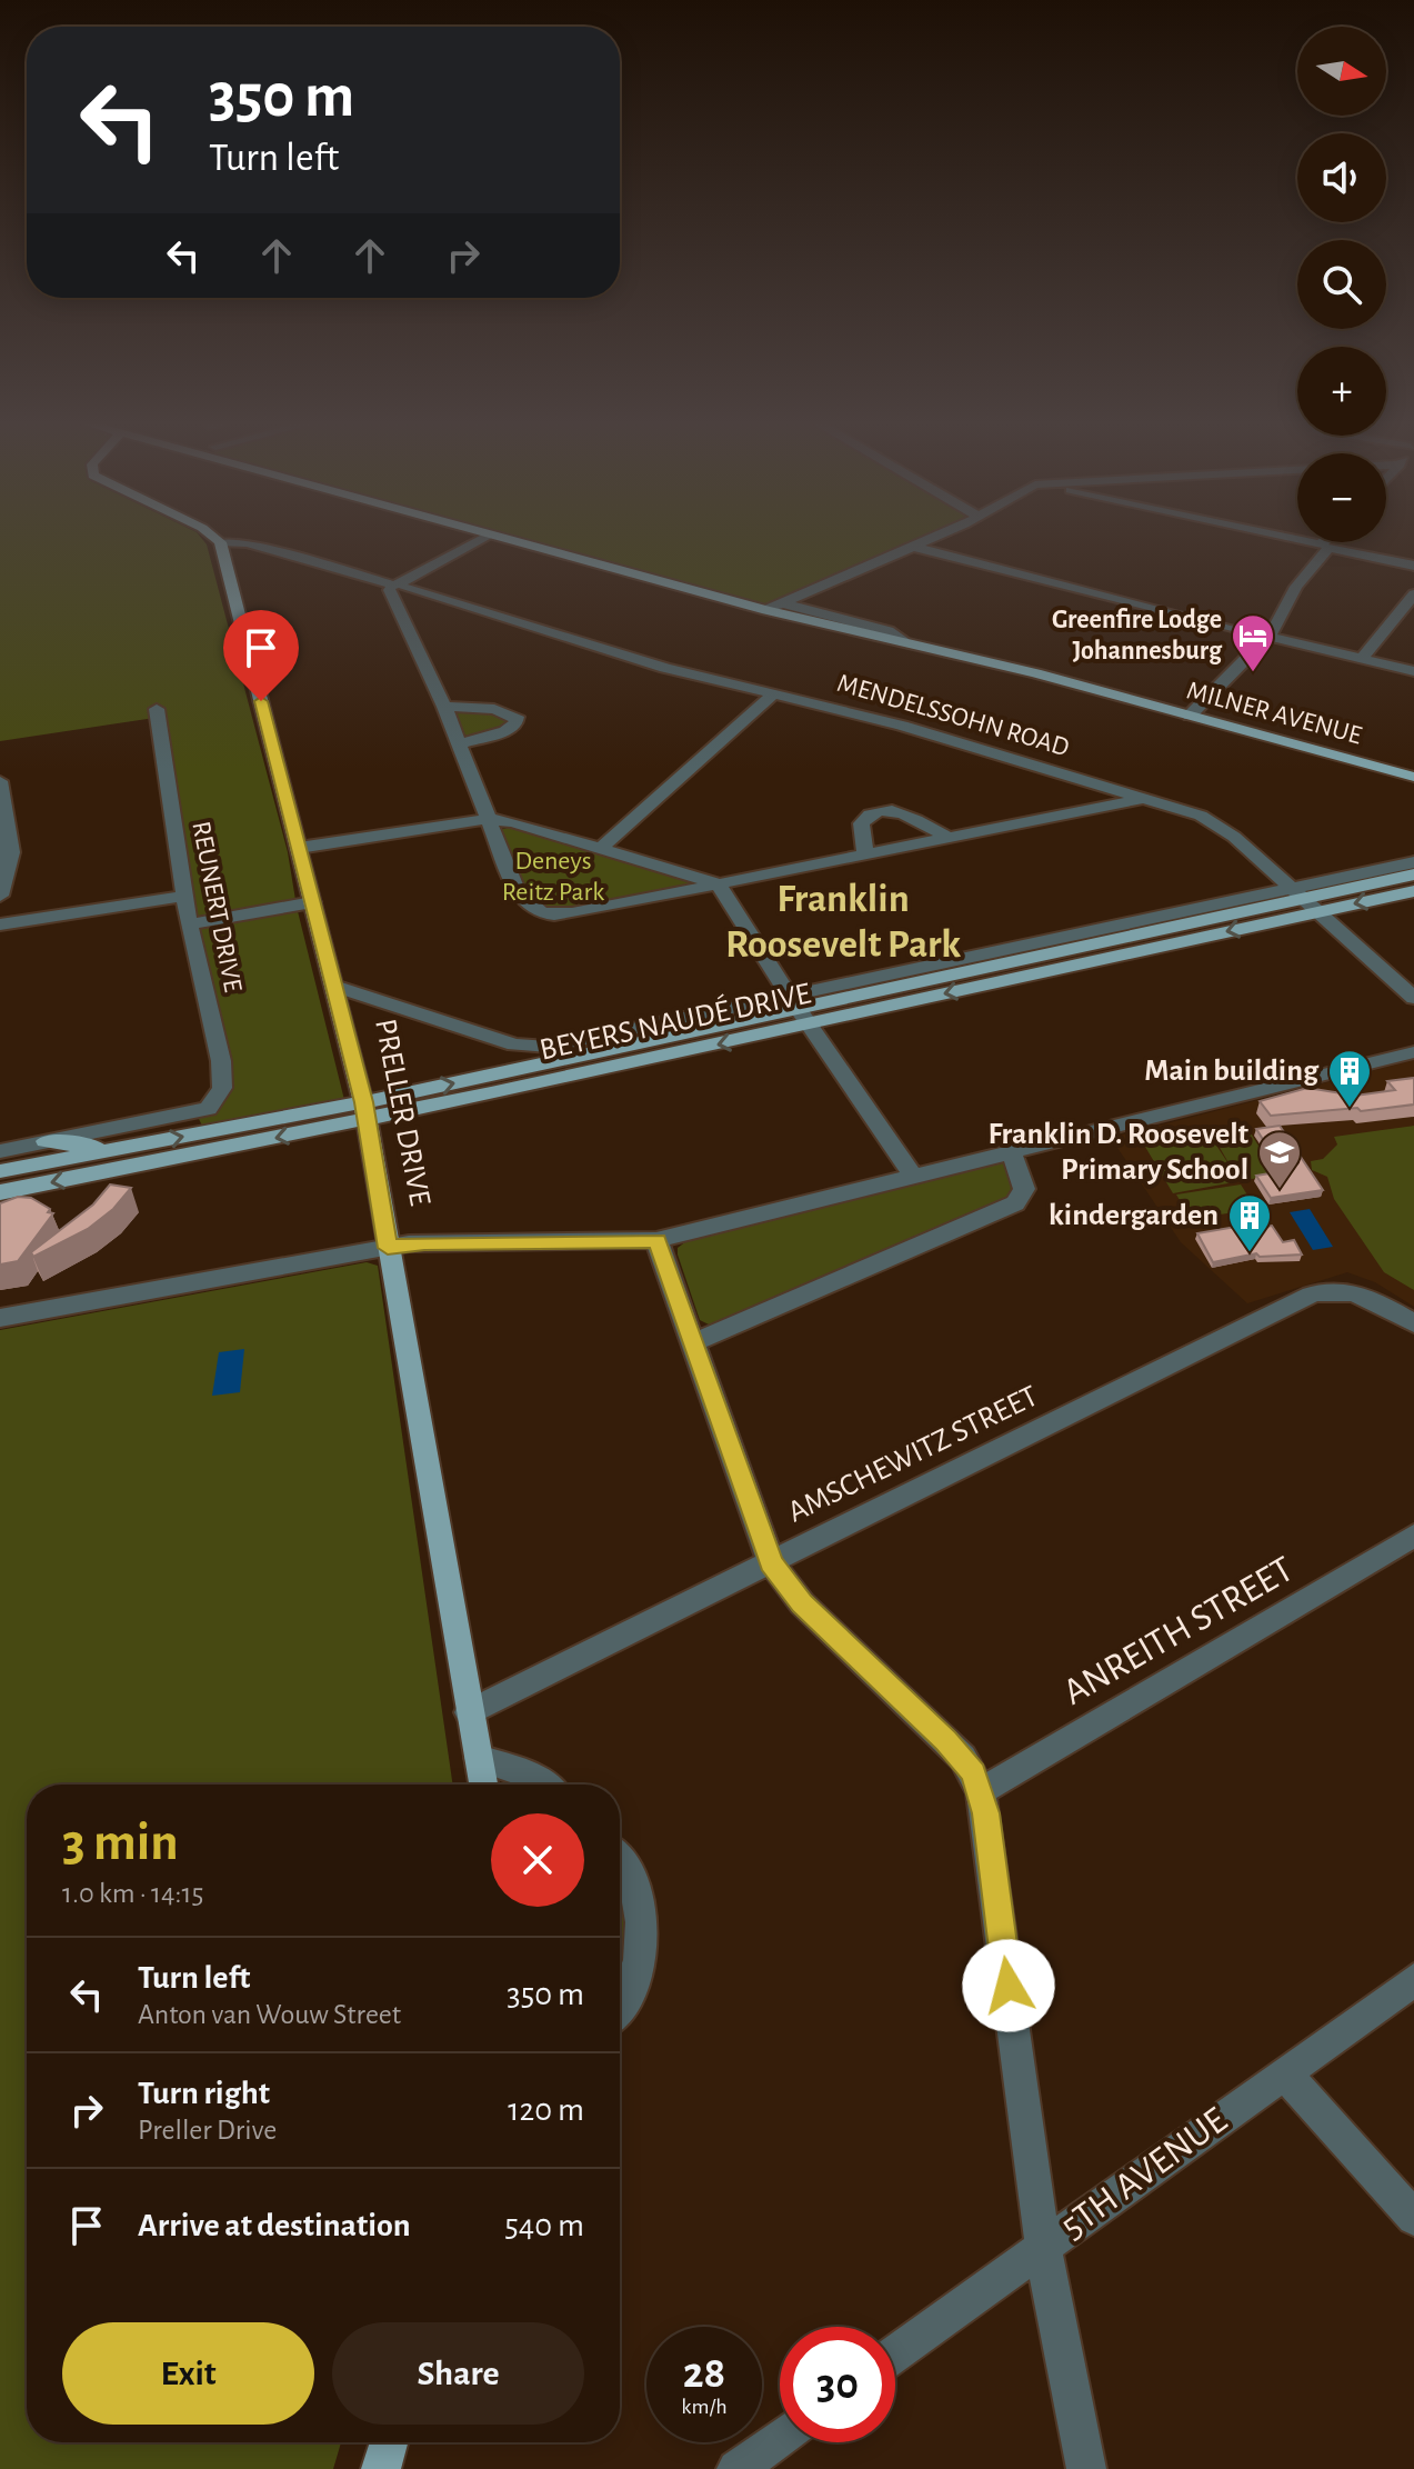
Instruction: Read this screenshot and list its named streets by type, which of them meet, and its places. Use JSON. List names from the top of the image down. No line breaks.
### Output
{"streets":{"main road":["MILNER AVENUE","MENDELSSOHN ROAD","BEYERS NAUDÉ DRIVE","PRELLER DRIVE"],"street":["REUNERT DRIVE","AMSCHEWITZ STREET","ANREITH STREET","5TH AVENUE"]},"crossings":[["MENDELSSOHN ROAD","BEYERS NAUDÉ DRIVE"],["MENDELSSOHN ROAD","PRELLER DRIVE"],["BEYERS NAUDÉ DRIVE","PRELLER DRIVE"],["PRELLER DRIVE","AMSCHEWITZ STREET"]],"districts":["Franklin Roosevelt Park"],"parks":["Deneys Reitz Park"],"places":{"hotel":["Greenfire Lodge Johannesburg"],"building":["Main building","kindergarden"],"school or university":["Franklin D. Roosevelt Primary School"]},"north":"right","page":{"map_buttons":["+","−"],"turn":["350 m","Turn left"],"heading":["3 min","1.0 km · 14:15"],"list":[{"name":"Turn left","note":"Anton van Wouw Street","value":"350 m"},{"name":"Turn right","note":"Preller Drive","value":"120 m"},{"name":"Arrive at destination","value":"540 m"}],"buttons":["Exit","Share"],"speed":"28 km/h","limit":"30"}}
